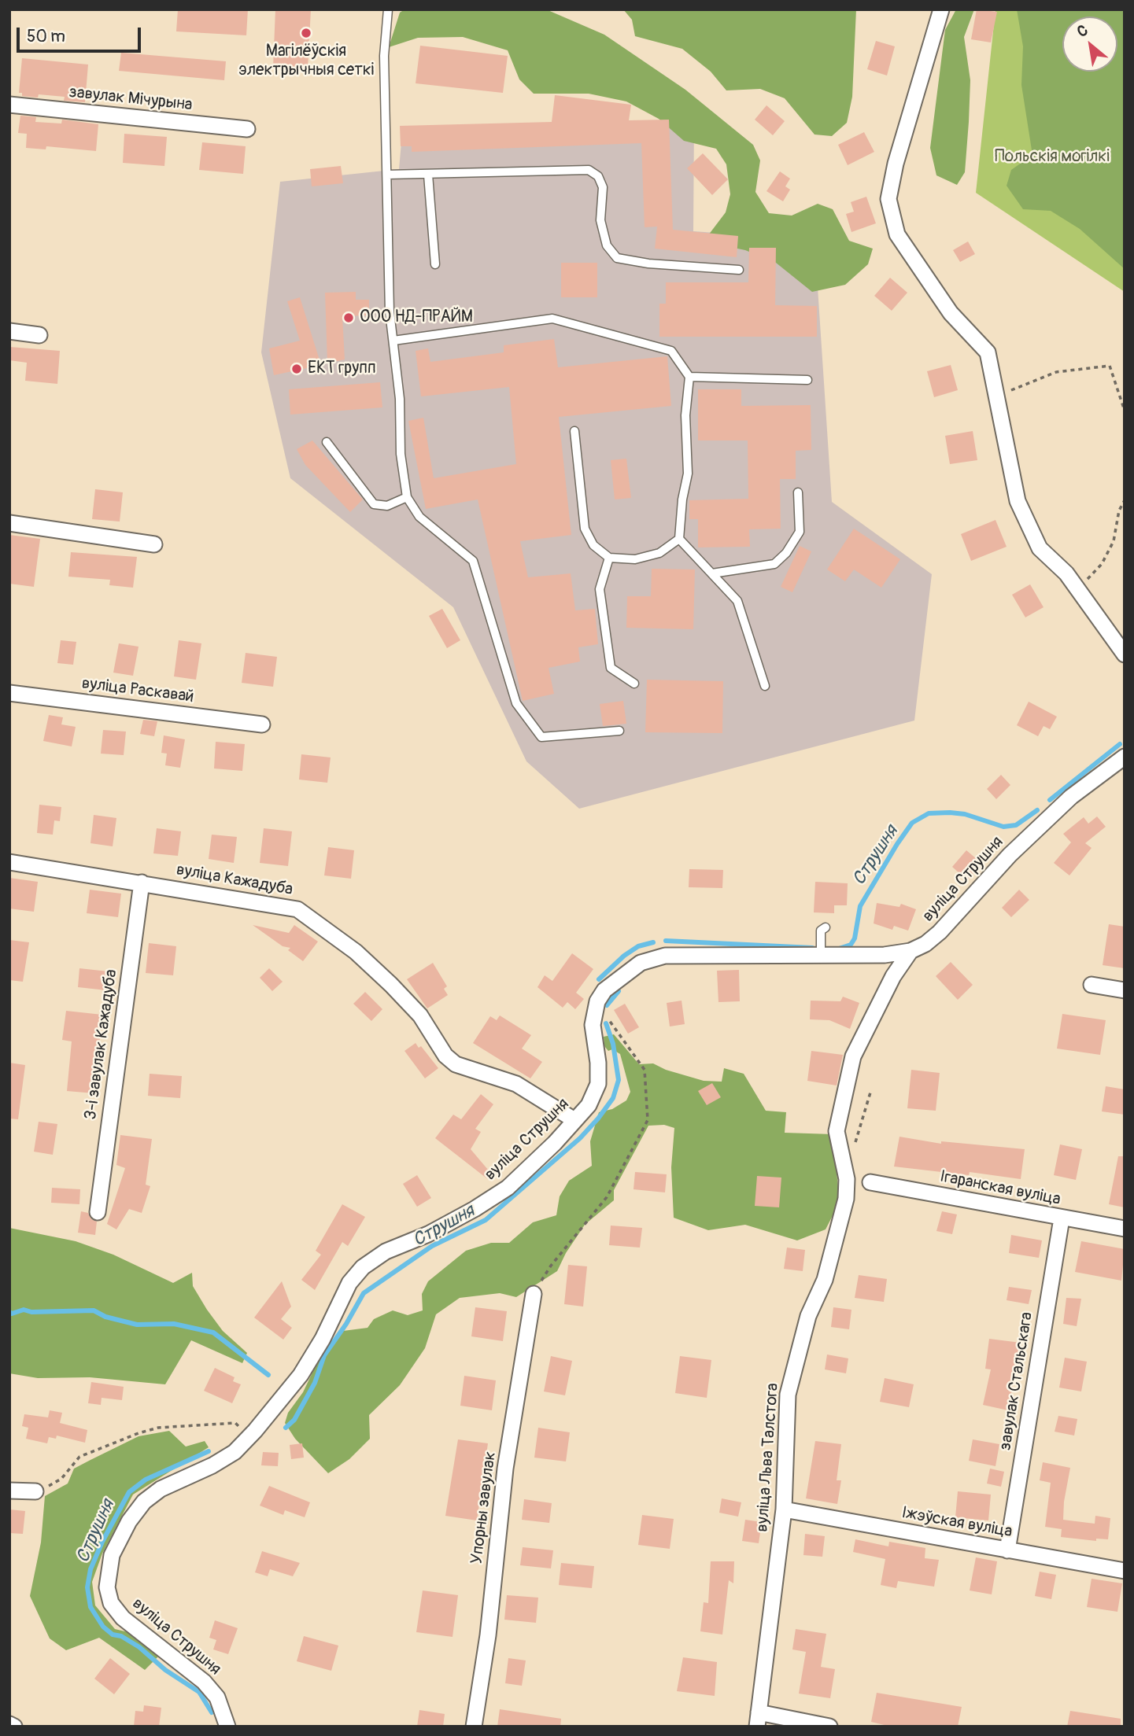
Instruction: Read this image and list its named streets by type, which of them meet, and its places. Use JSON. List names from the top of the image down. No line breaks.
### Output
{"streets":{"street":["завулак Мічурына","вуліца Раскавай","вуліца Струшня","вуліца Кажадуба","3-і завулак Кажадуба","Ігаранская вуліца","завулак Стальскага","вуліца Льва Талстога","Упорны завулак","Іжэўская вуліца"]},"crossings":[["вуліца Струшня","вуліца Кажадуба"],["вуліца Струшня","вуліца Льва Талстога"],["вуліца Кажадуба","3-і завулак Кажадуба"],["Ігаранская вуліца","завулак Стальскага"],["завулак Стальскага","Іжэўская вуліца"],["вуліца Льва Талстога","Іжэўская вуліца"]],"water":["Струшня"],"parks":["Польскія могілкі"],"places":["Магілёўскія электрычныя сеткі","ООО НД-ПРАЙМ","ЕКТ групп"],"scale_bar":"50 m","north":"top left"}
